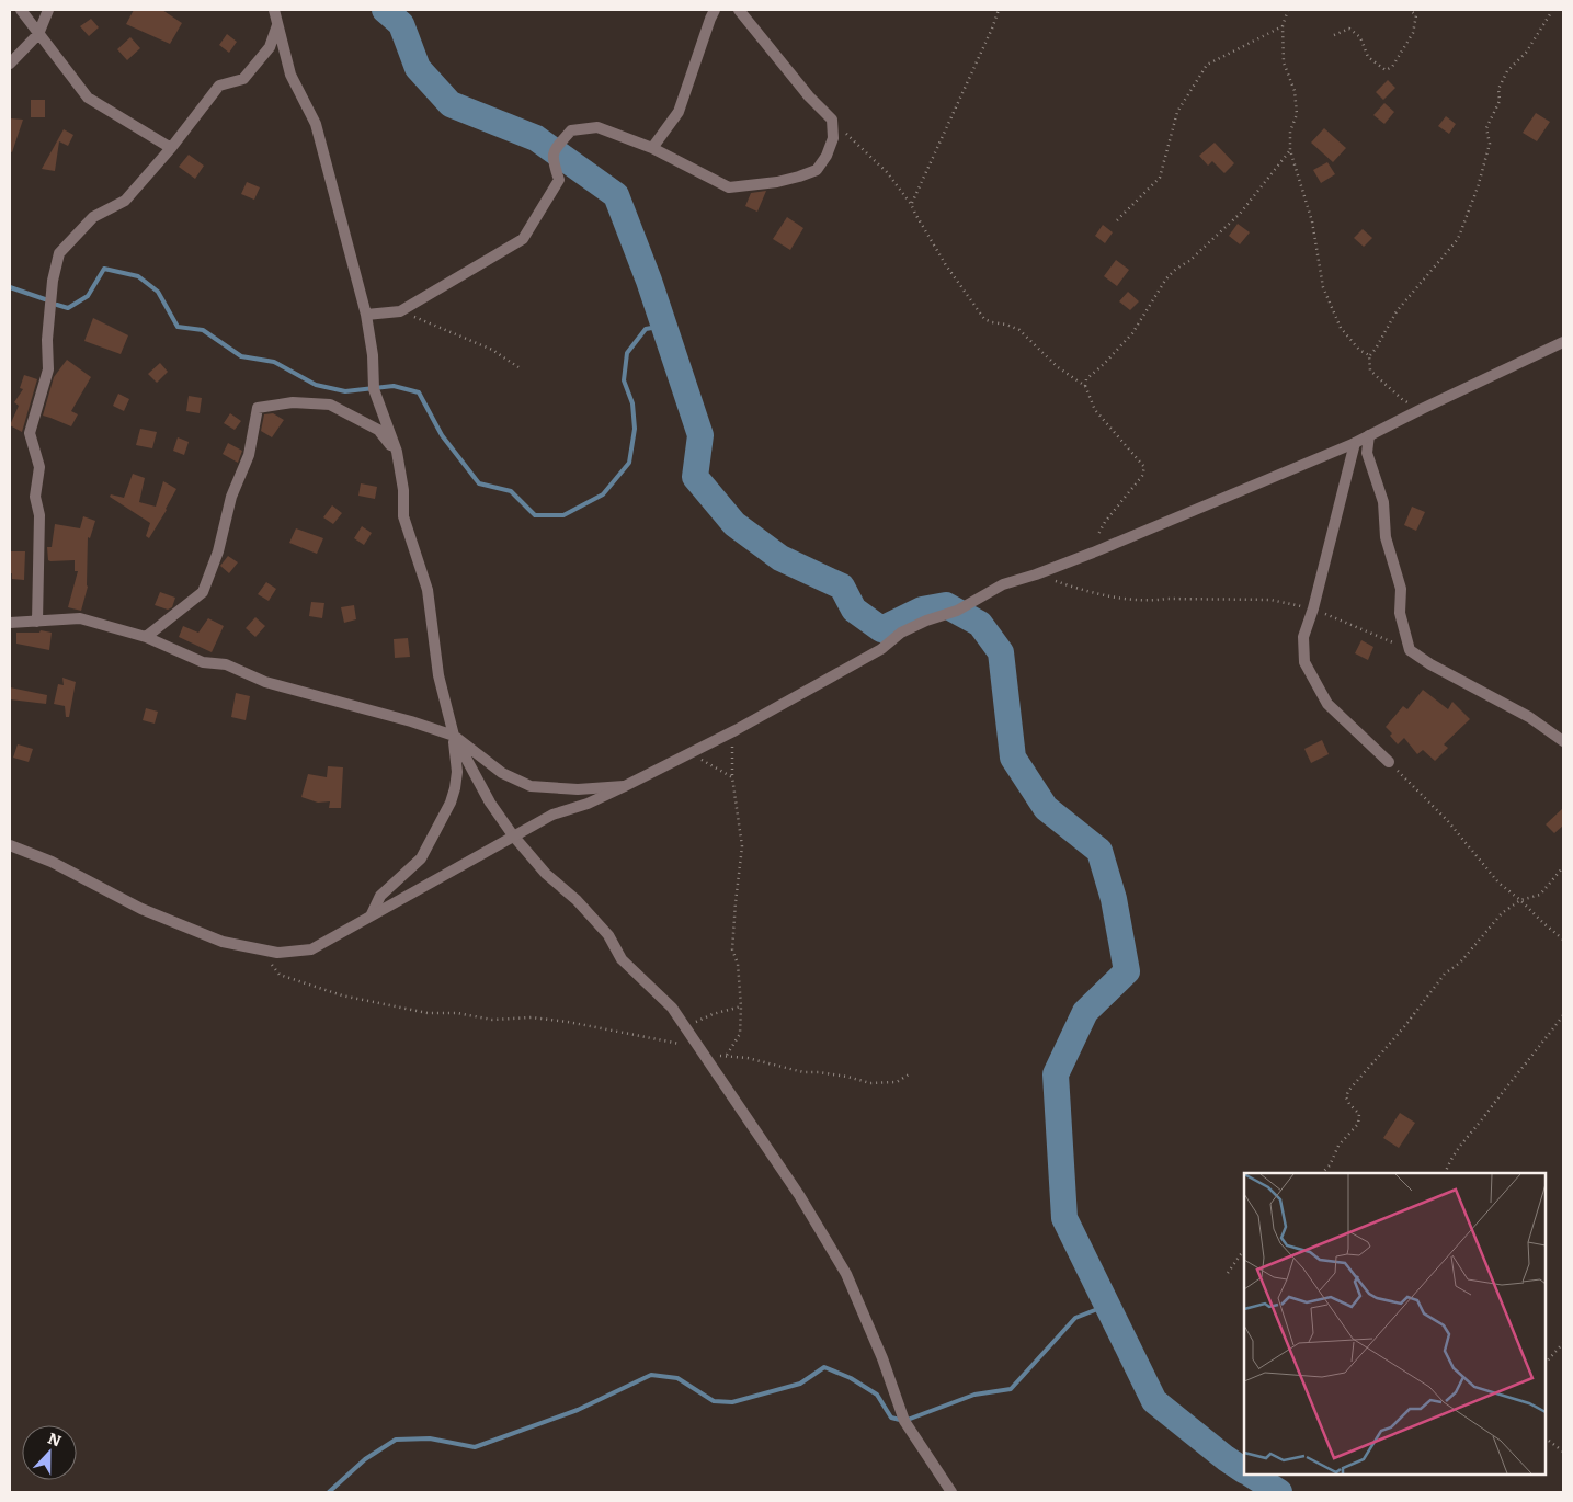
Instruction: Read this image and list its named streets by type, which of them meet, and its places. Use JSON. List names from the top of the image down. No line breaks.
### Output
{"north":"top"}
